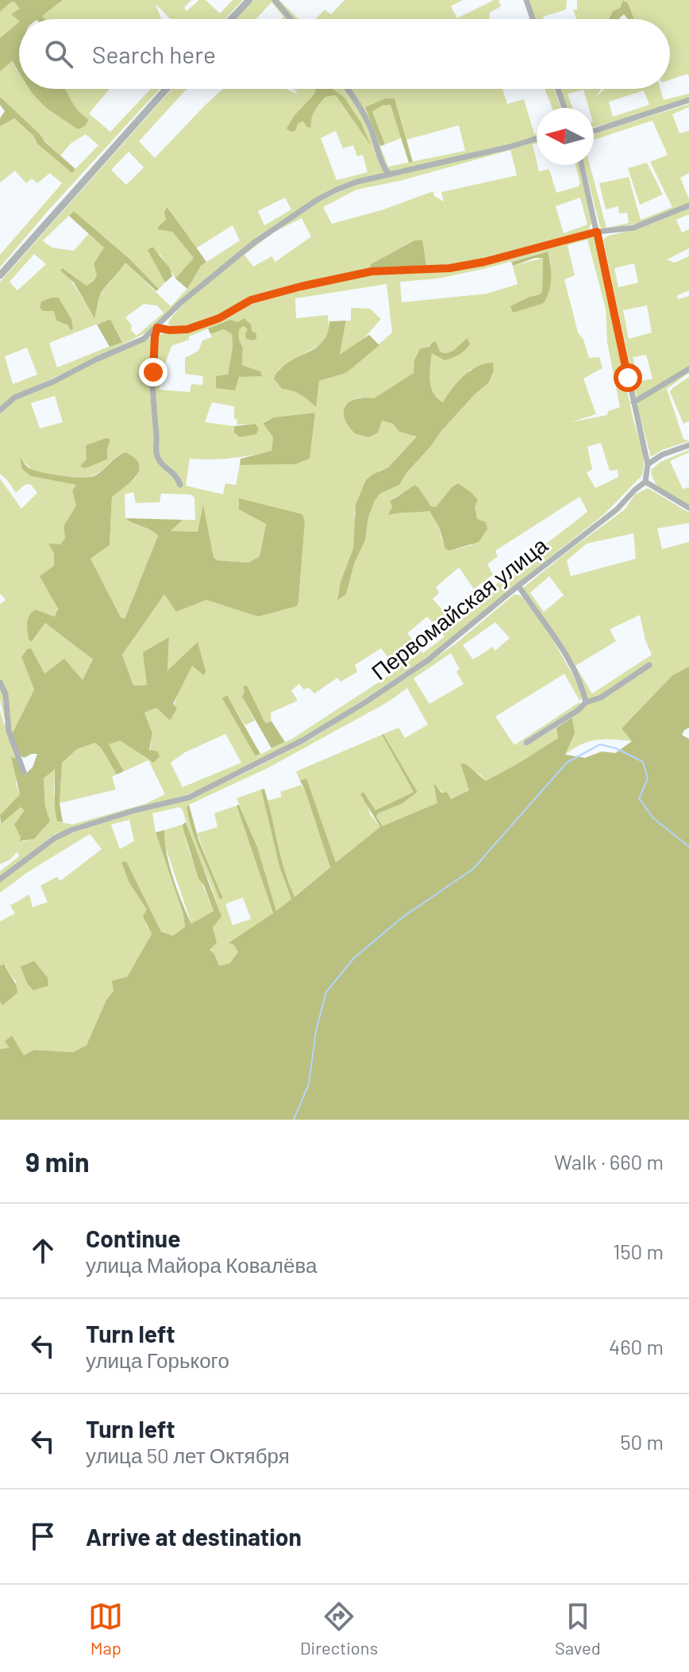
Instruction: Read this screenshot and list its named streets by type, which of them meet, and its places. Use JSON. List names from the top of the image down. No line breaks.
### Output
{"streets":{"street":["Первомайская улица"]},"north":"left","page":{"search":"Search here","heading":["9 min","Walk · 660 m"],"list":[["Continue","улица Майора Ковалёва","150 m"],["Turn left","улица Горького","460 m"],["Turn left","улица 50 лет Октября","50 m"],"Arrive at destination"],"nav":["Map","Directions","Saved"]}}
